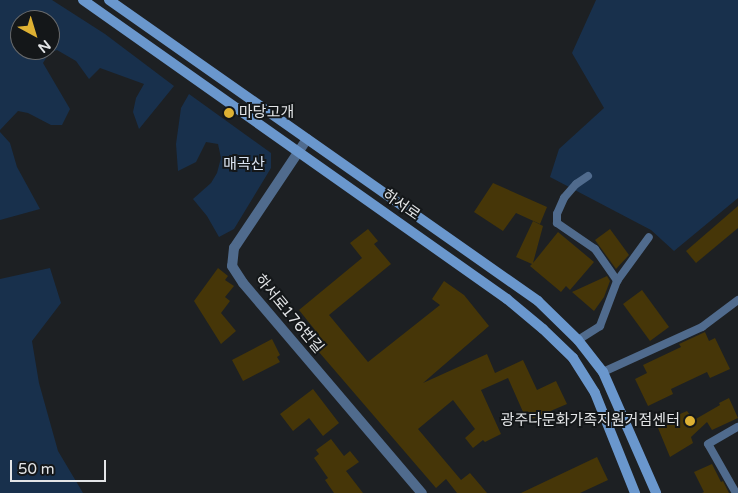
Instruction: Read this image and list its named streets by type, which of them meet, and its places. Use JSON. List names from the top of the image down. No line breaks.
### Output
{"streets":{"main road":["하서로"],"street":["하서로176번길"]},"crossings":[["하서로","하서로176번길"]],"parks":["매곡산"],"places":["마당고개","광주다문화가족지원거점센터"],"scale_bar":"50 m","north":"bottom right"}
